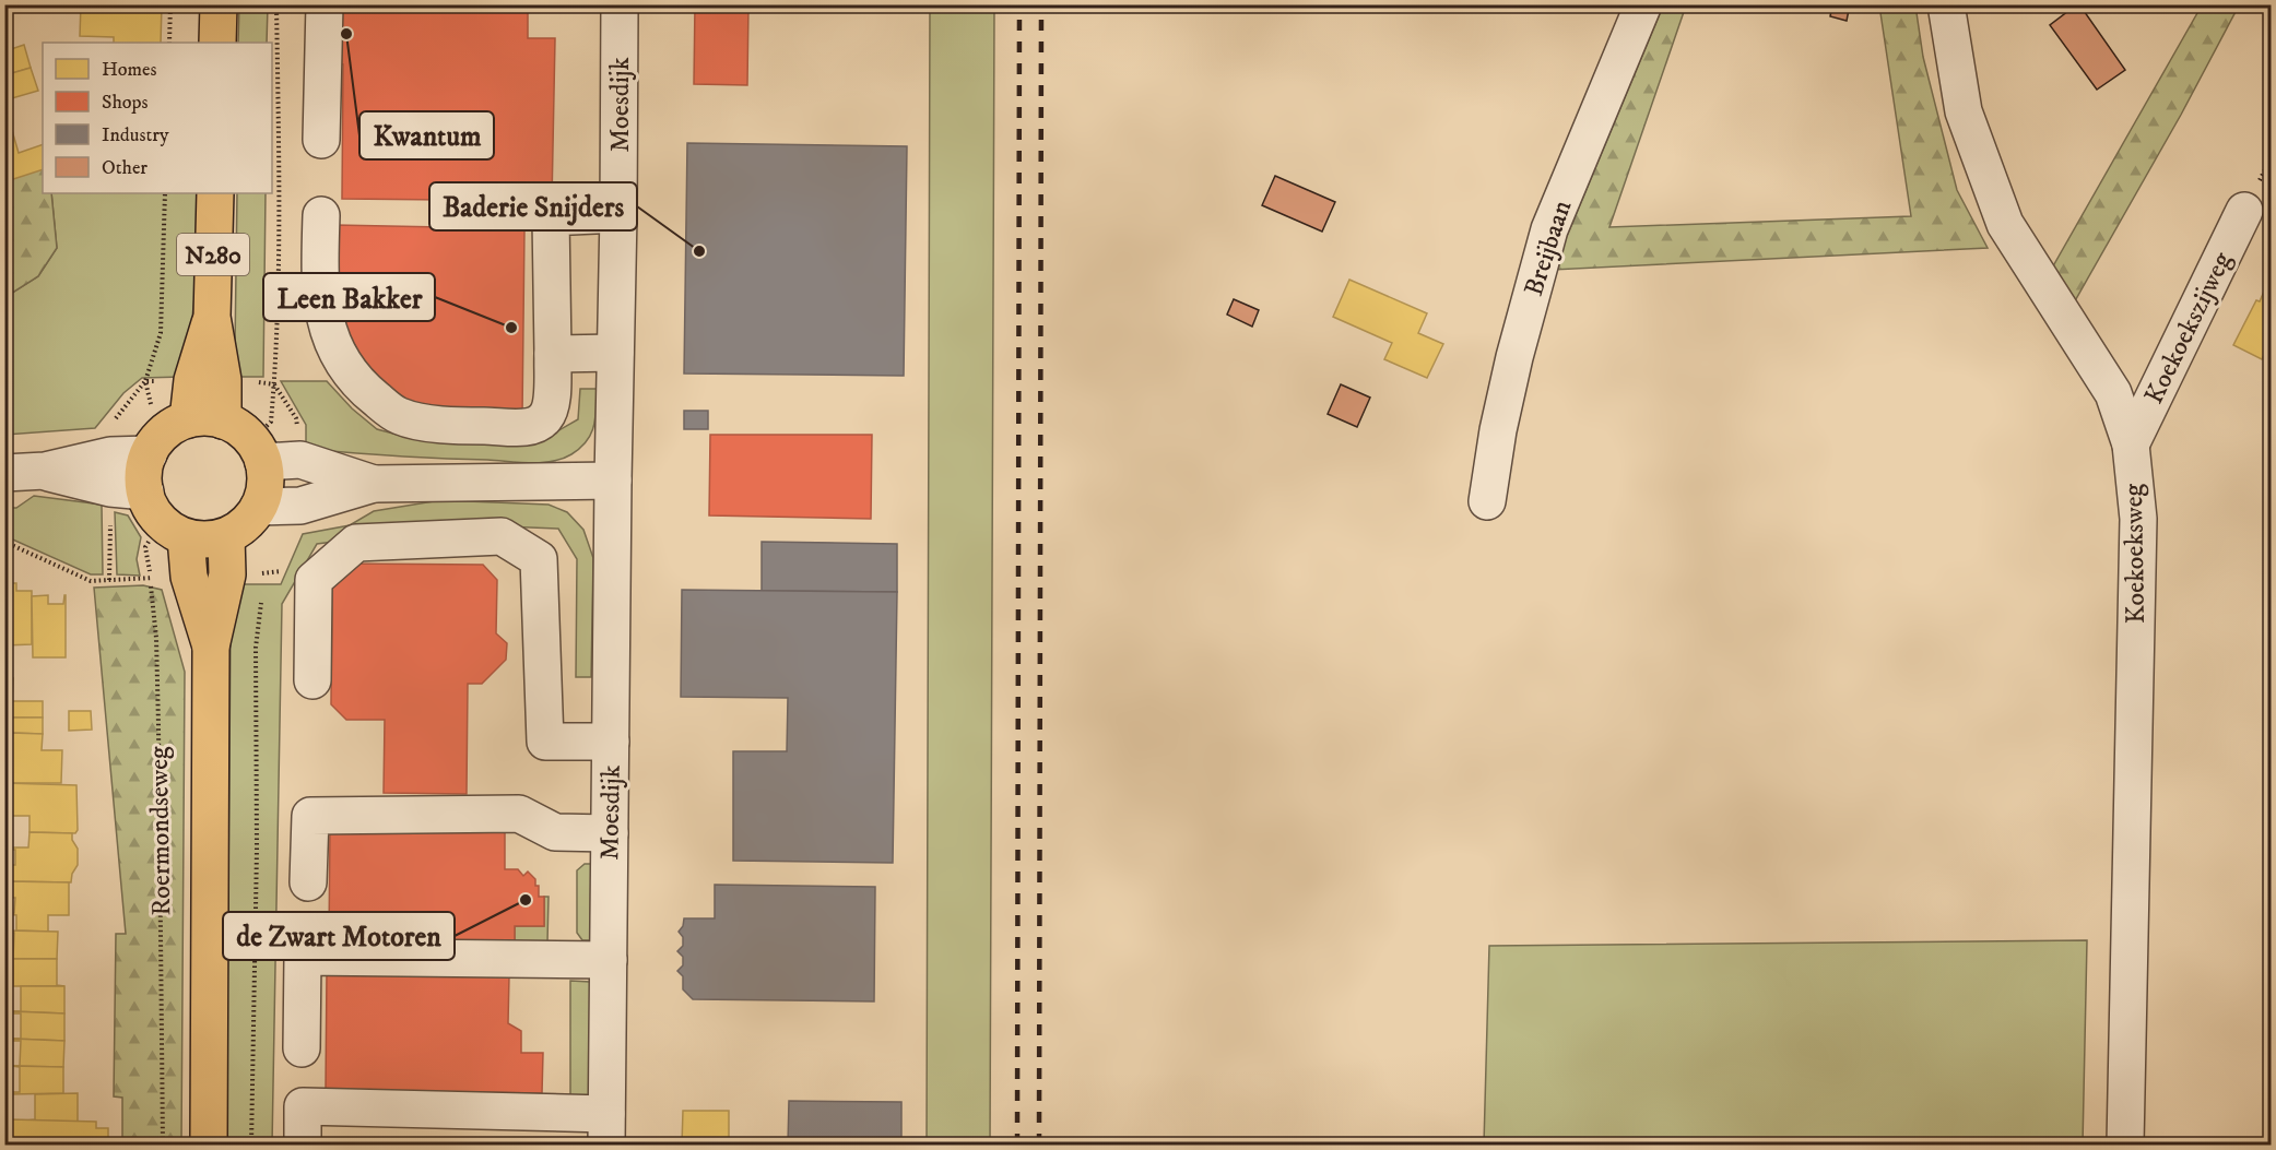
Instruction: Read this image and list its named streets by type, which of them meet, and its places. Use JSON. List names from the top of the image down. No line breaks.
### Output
{"streets":{"main road":["N280","Roermondseweg"],"street":["Moesdijk","Breijbaan","Koekoekszijweg","Koekoeksweg"]},"crossings":[["N280","Roermondseweg"],["Koekoekszijweg","Koekoeksweg"]],"places":["Kwantum","Baderie Snijders","Leen Bakker","de Zwart Motoren"],"legend":["Homes","Shops","Industry","Other"]}
